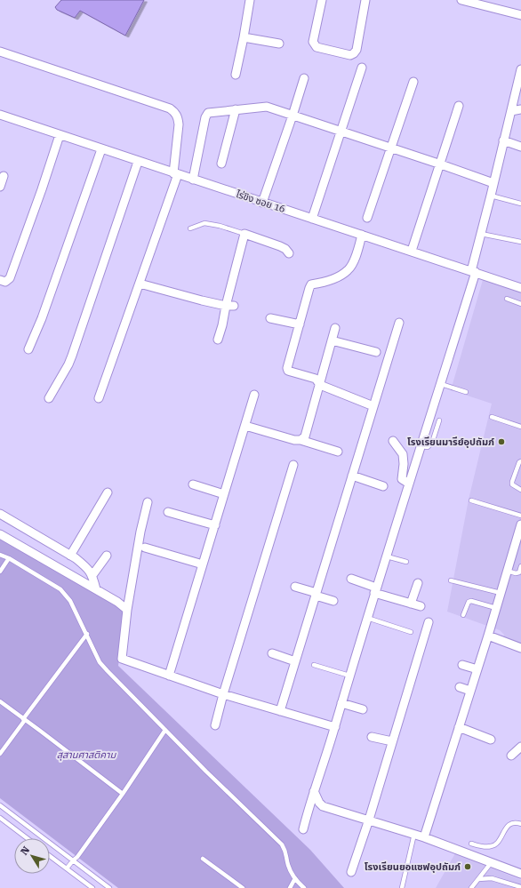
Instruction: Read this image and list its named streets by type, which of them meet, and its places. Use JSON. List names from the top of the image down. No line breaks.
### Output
{"streets":{"street":["ไร่ขิง ซอย 16"]},"parks":["สุสานศาสติคาม"],"places":["โรงเรียนมารีย์อุปถัมภ์","โรงเรียนยอแซฟอุปถัมภ์"],"north":"top left"}
